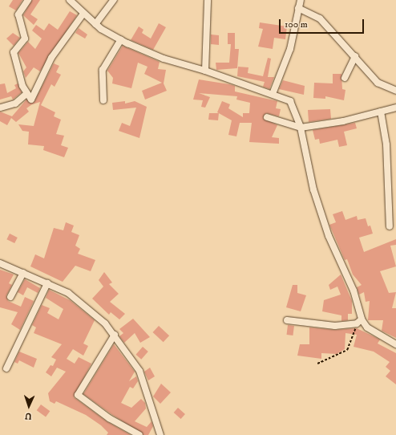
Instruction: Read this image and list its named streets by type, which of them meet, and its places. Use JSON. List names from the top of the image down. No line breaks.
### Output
{"scale_bar":"100 m","north":"bottom"}
